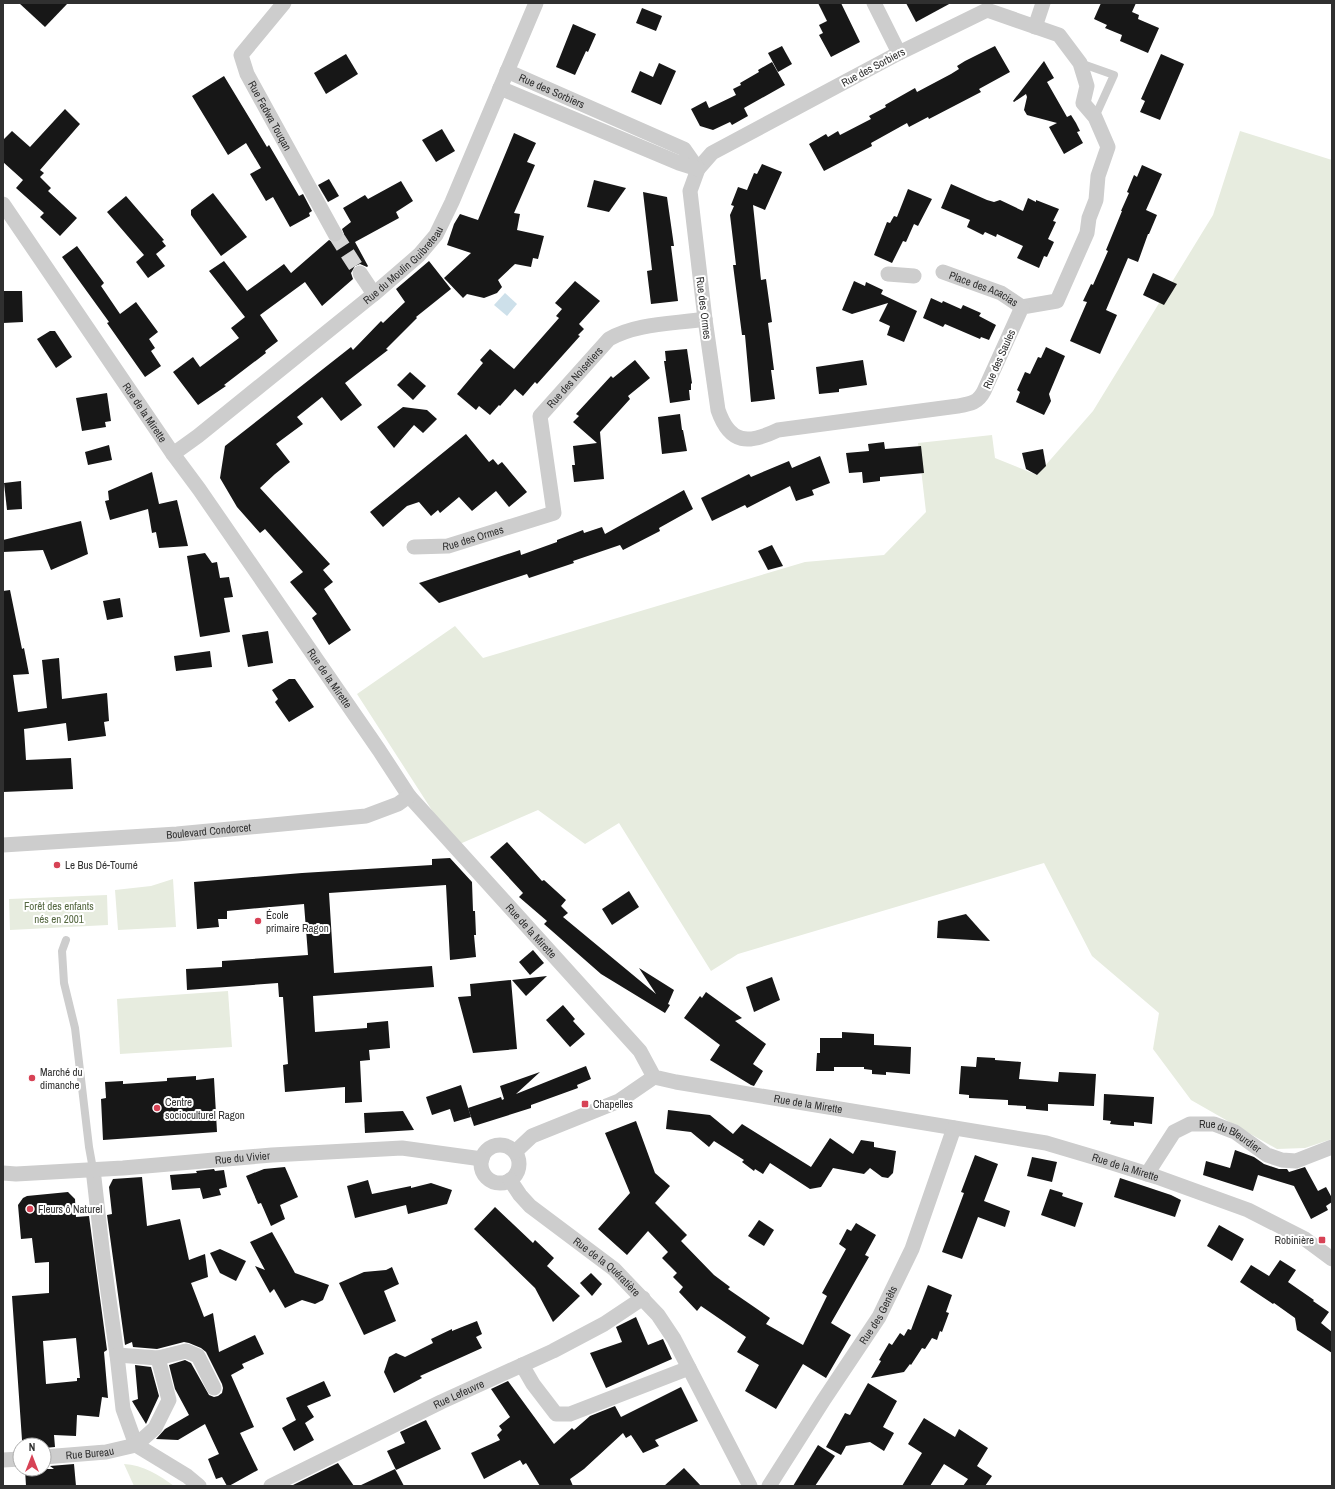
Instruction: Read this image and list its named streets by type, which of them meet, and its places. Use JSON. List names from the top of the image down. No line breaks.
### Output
{"streets":{"street":["Rue des Sorbiers","Rue Fadwa Touqan","Rue du Moulin Guibreteau","Place des Acacias","Rue des Ormes","Rue des Saules","Rue des Noisetiers","Rue de la Mirette","Boulevard Condorcet","Rue du Bleurdier","Rue du Vivier","Rue de la Quératière","Rue des Genêts","Rue Lefeuvre","Rue Bureau"]},"crossings":[["Rue des Sorbiers","Rue du Moulin Guibreteau"],["Rue des Sorbiers","Rue des Ormes"],["Rue du Moulin Guibreteau","Rue de la Mirette"],["Place des Acacias","Rue des Saules"],["Rue des Ormes","Rue des Saules"],["Rue des Ormes","Rue des Noisetiers"],["Rue de la Mirette","Boulevard Condorcet"],["Rue de la Mirette","Rue du Bleurdier"],["Rue de la Mirette","Rue des Genêts"],["Rue du Vivier","Rue de la Quératière"],["Rue de la Quératière","Rue Lefeuvre"]],"parks":["Forêt des enfants nés en 2001"],"places":{"other":["Le Bus Dé-Tourné","École primaire Ragon","Marché du dimanche","Centre socioculturel Ragon","Fleurs ô Naturel"],"transit":["Chapelles","Robinière"]},"north":"top"}
